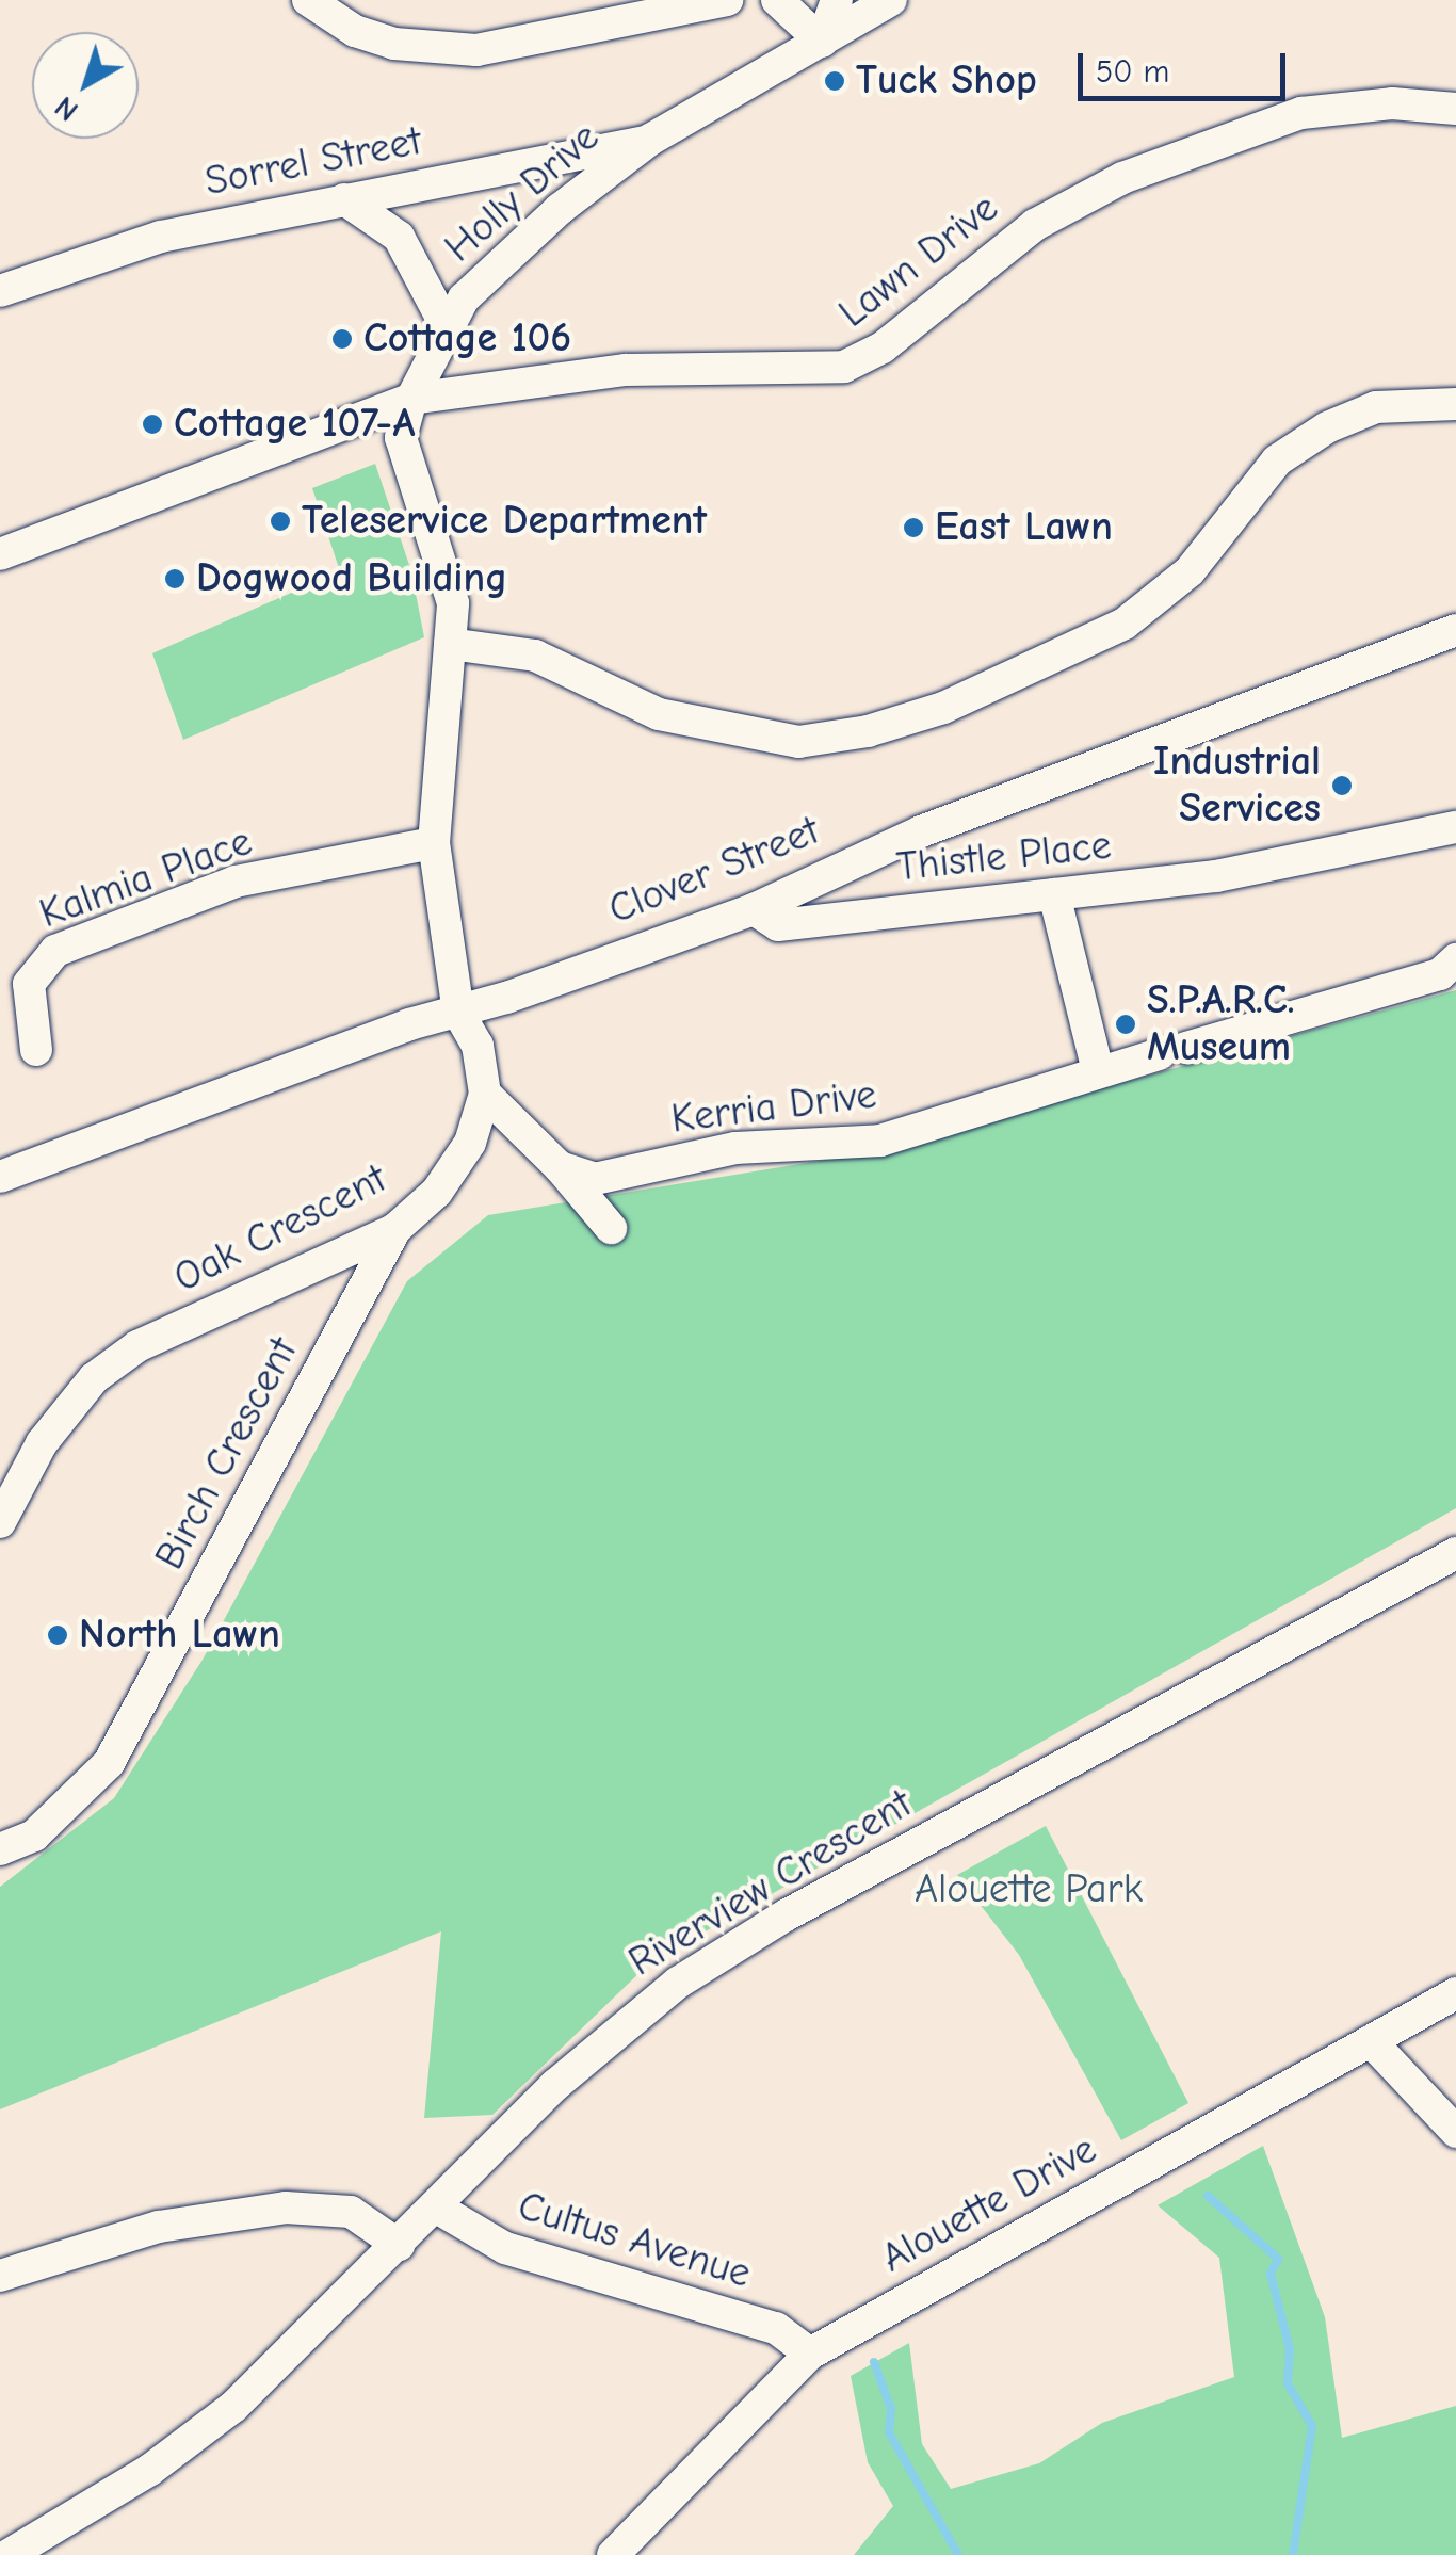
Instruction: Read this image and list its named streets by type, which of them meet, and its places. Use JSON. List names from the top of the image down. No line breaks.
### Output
{"streets":{"street":["Sorrel Street","Holly Drive","Lawn Drive","Thistle Place","Clover Street","Kalmia Place","Kerria Drive","Oak Crescent","Birch Crescent","Riverview Crescent","Alouette Drive","Cultus Avenue"]},"crossings":[["Sorrel Street","Holly Drive"],["Holly Drive","Lawn Drive"],["Holly Drive","Oak Crescent"],["Lawn Drive","Oak Crescent"],["Thistle Place","Clover Street"],["Clover Street","Oak Crescent"],["Kalmia Place","Oak Crescent"],["Oak Crescent","Birch Crescent"],["Riverview Crescent","Cultus Avenue"],["Alouette Drive","Cultus Avenue"]],"parks":["Alouette Park"],"places":["Tuck Shop","Cottage 106","Cottage 107-A","Teleservice Department","East Lawn","Dogwood Building","Industrial Services","S.P.A.R.C. Museum","North Lawn"],"scale_bar":"50 m","north":"bottom left"}
